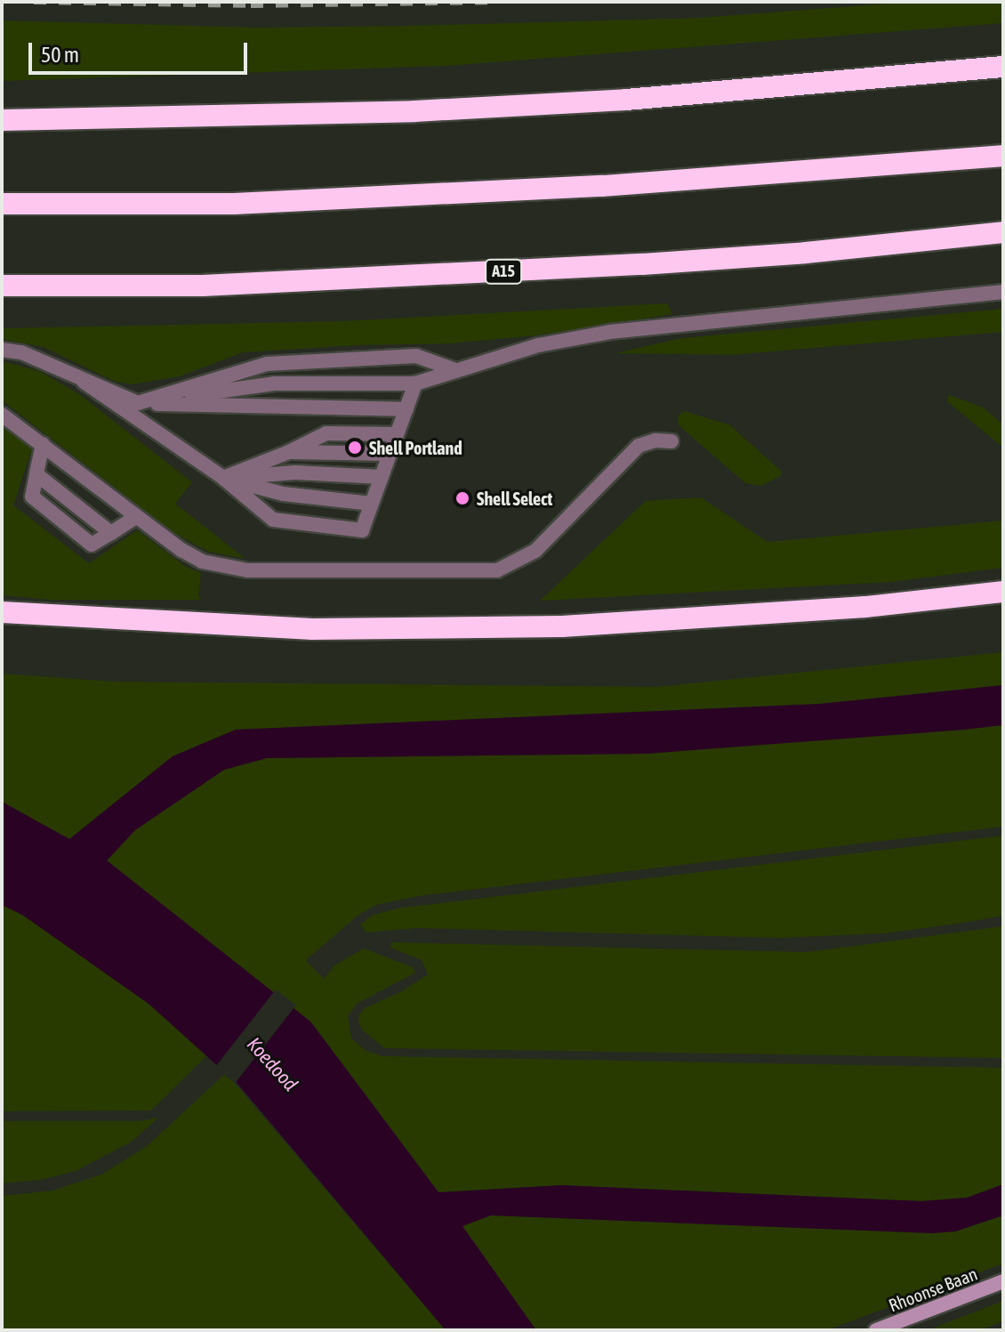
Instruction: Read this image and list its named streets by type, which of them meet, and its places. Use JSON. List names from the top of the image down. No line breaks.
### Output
{"streets":{"highway":["A15"],"main road":["Rhoonse Baan"]},"water":["Koedood"],"places":["Shell Portland","Shell Select"],"scale_bar":"50 m"}
